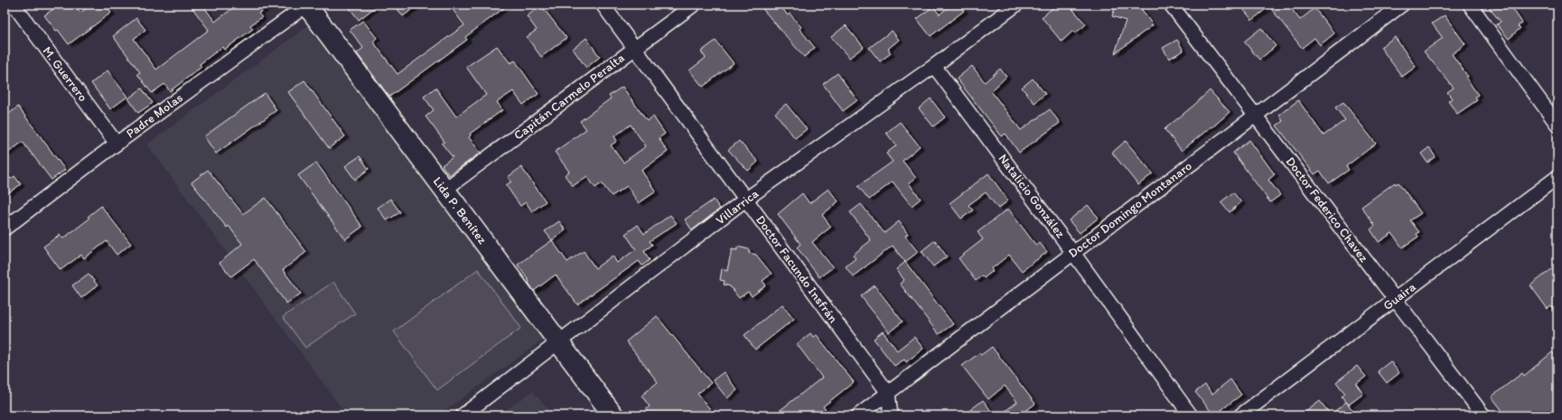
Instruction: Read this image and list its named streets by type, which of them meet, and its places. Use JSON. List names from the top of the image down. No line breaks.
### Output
{"streets":{"street":["M. Guerrero","Capitán Carmelo Peralta","Padre Molas","Natalicio González","Villarrica","Doctor Domingo Montanaro","Doctor Federico Chavez","Lida P. Benítez","Doctor Facundo Insfrán","Guaira"]},"crossings":[["M. Guerrero","Padre Molas"],["Capitán Carmelo Peralta","Lida P. Benítez"],["Capitán Carmelo Peralta","Doctor Facundo Insfrán"],["Padre Molas","Lida P. Benítez"],["Natalicio González","Villarrica"],["Natalicio González","Doctor Domingo Montanaro"],["Villarrica","Lida P. Benítez"],["Villarrica","Doctor Facundo Insfrán"],["Doctor Domingo Montanaro","Doctor Federico Chavez"],["Doctor Domingo Montanaro","Doctor Facundo Insfrán"],["Doctor Federico Chavez","Guaira"]]}
